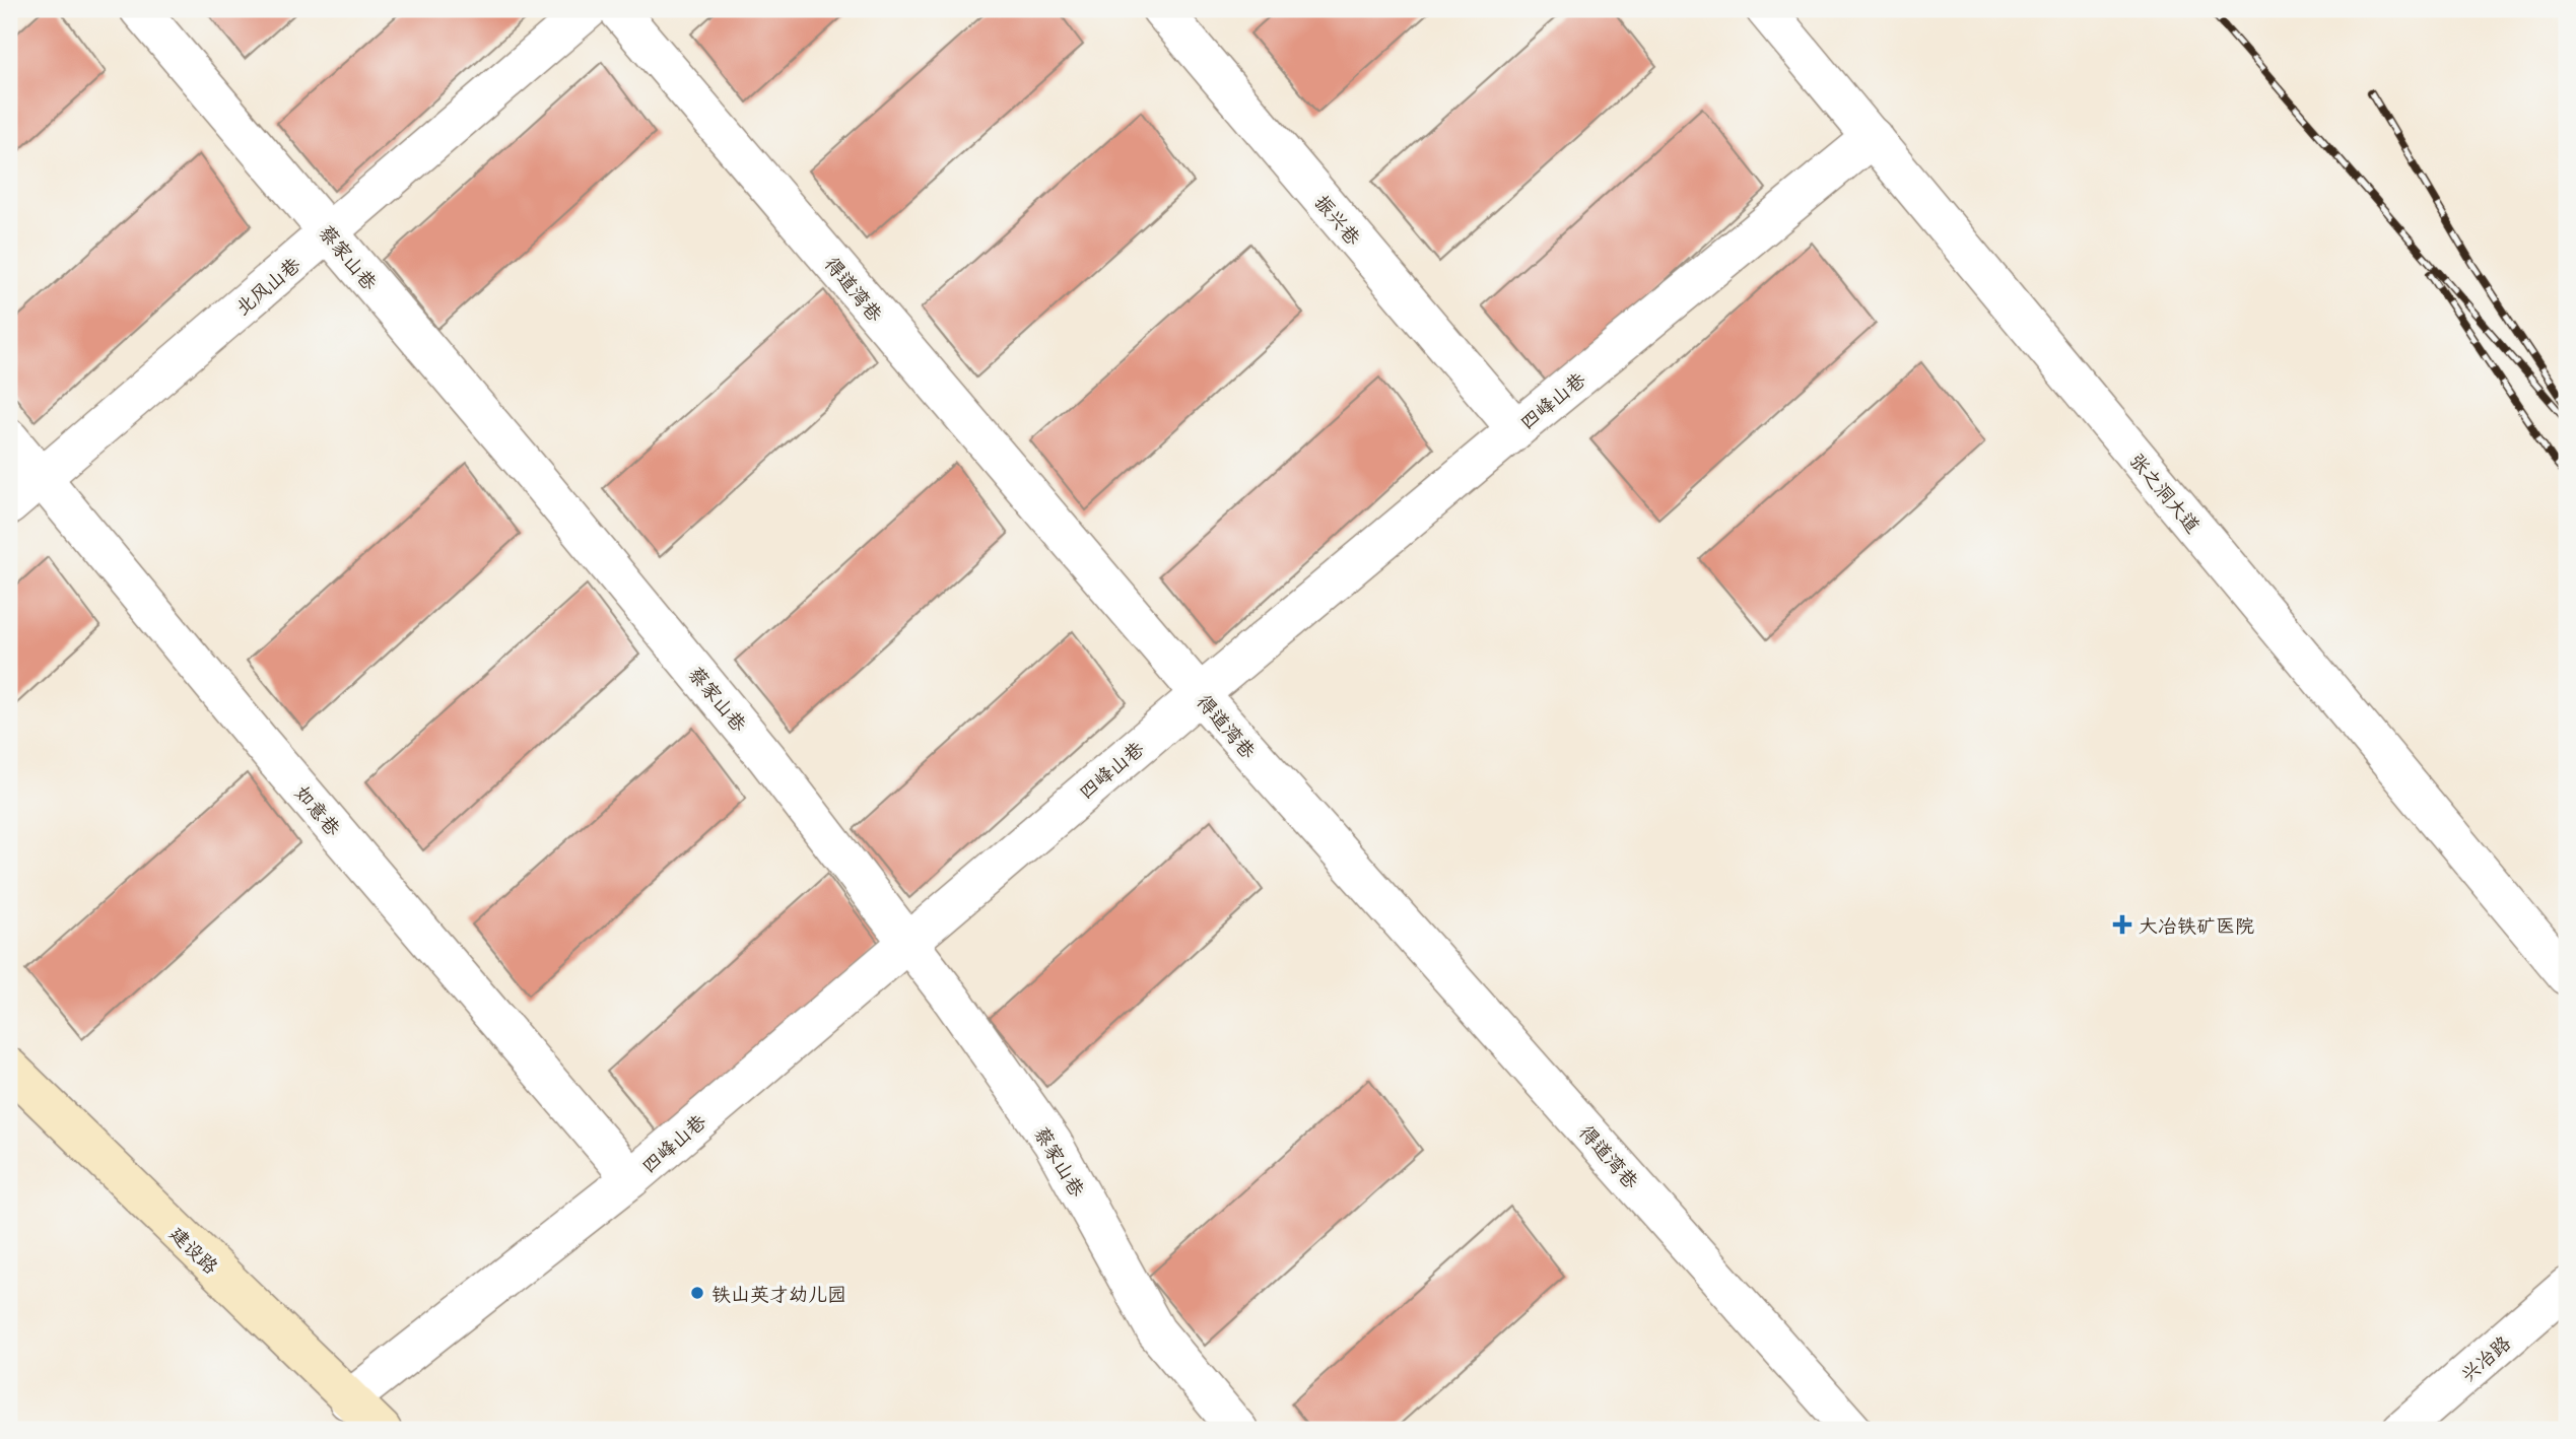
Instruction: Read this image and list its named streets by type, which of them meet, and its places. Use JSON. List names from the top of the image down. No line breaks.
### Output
{"streets":{"main road":["建设路"],"street":["振兴巷","蔡家山巷","北风山巷","得道湾巷","四峰山巷","张之洞大道","如意巷","兴冶路"]},"crossings":[["振兴巷","四峰山巷"],["蔡家山巷","北风山巷"],["蔡家山巷","四峰山巷"],["北风山巷","如意巷"],["得道湾巷","四峰山巷"],["四峰山巷","张之洞大道"],["四峰山巷","如意巷"],["四峰山巷","建设路"]],"places":{"health":["大冶铁矿医院"],"other":["铁山英才幼儿园"]}}
